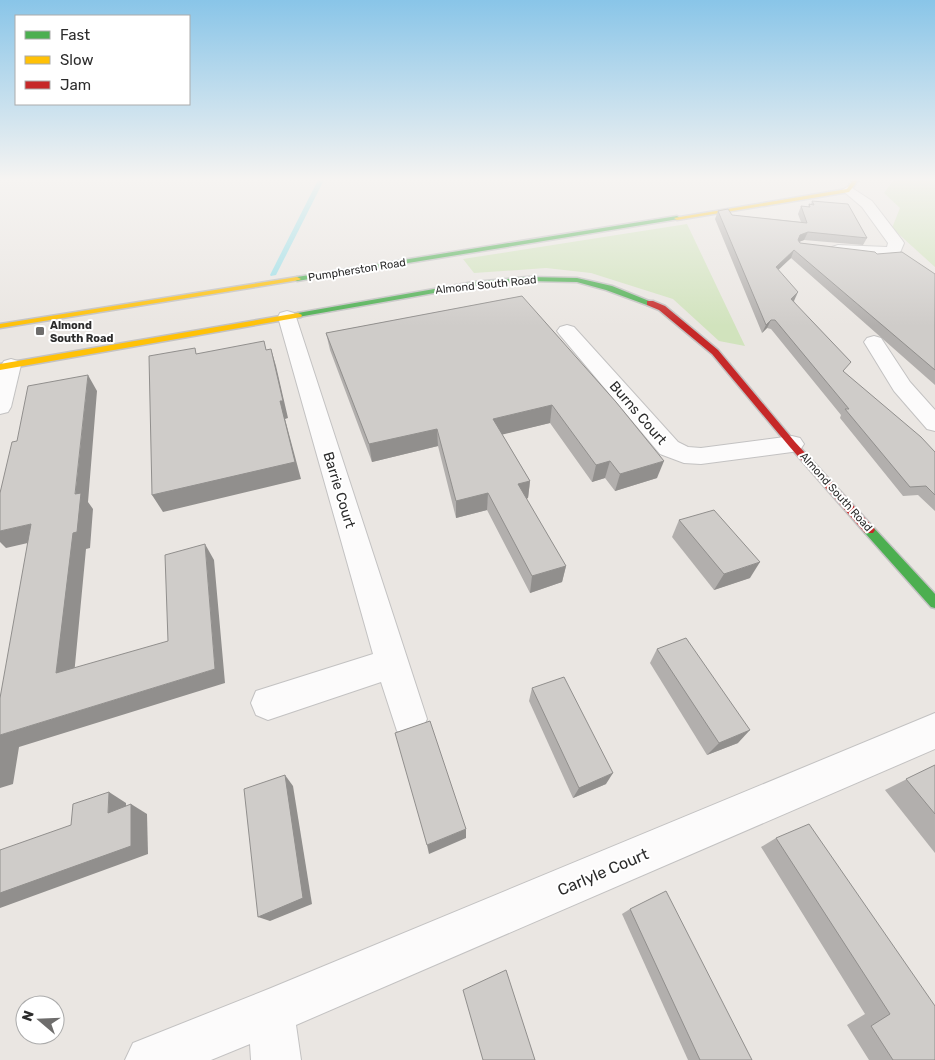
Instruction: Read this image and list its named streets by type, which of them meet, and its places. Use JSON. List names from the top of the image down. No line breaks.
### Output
{"streets":{"main road":["Pumpherston Road","Almond South Road"],"street":["Burns Court","Barrie Court","Carlyle Court"]},"crossings":[["Almond South Road","Burns Court"],["Almond South Road","Barrie Court"]],"places":{"transit":["Almond South Road"]},"legend":["Fast","Slow","Jam"],"north":"left"}
